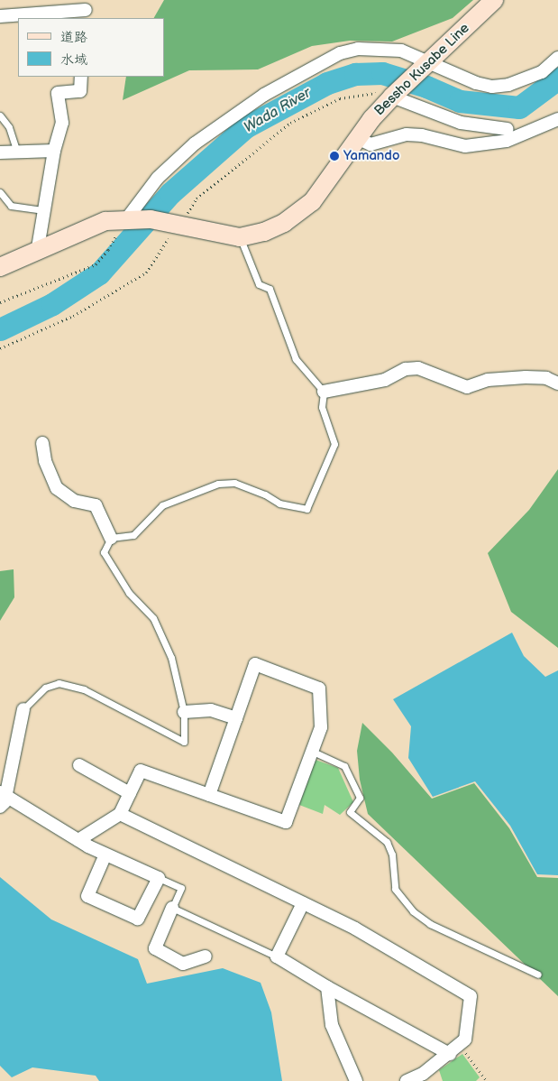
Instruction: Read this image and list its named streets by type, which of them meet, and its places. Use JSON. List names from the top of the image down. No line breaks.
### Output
{"streets":{"main road":["Bessho Kusabe Line"]},"water":["Wada River"],"places":["Yamando"],"legend":["道路","水域"]}
